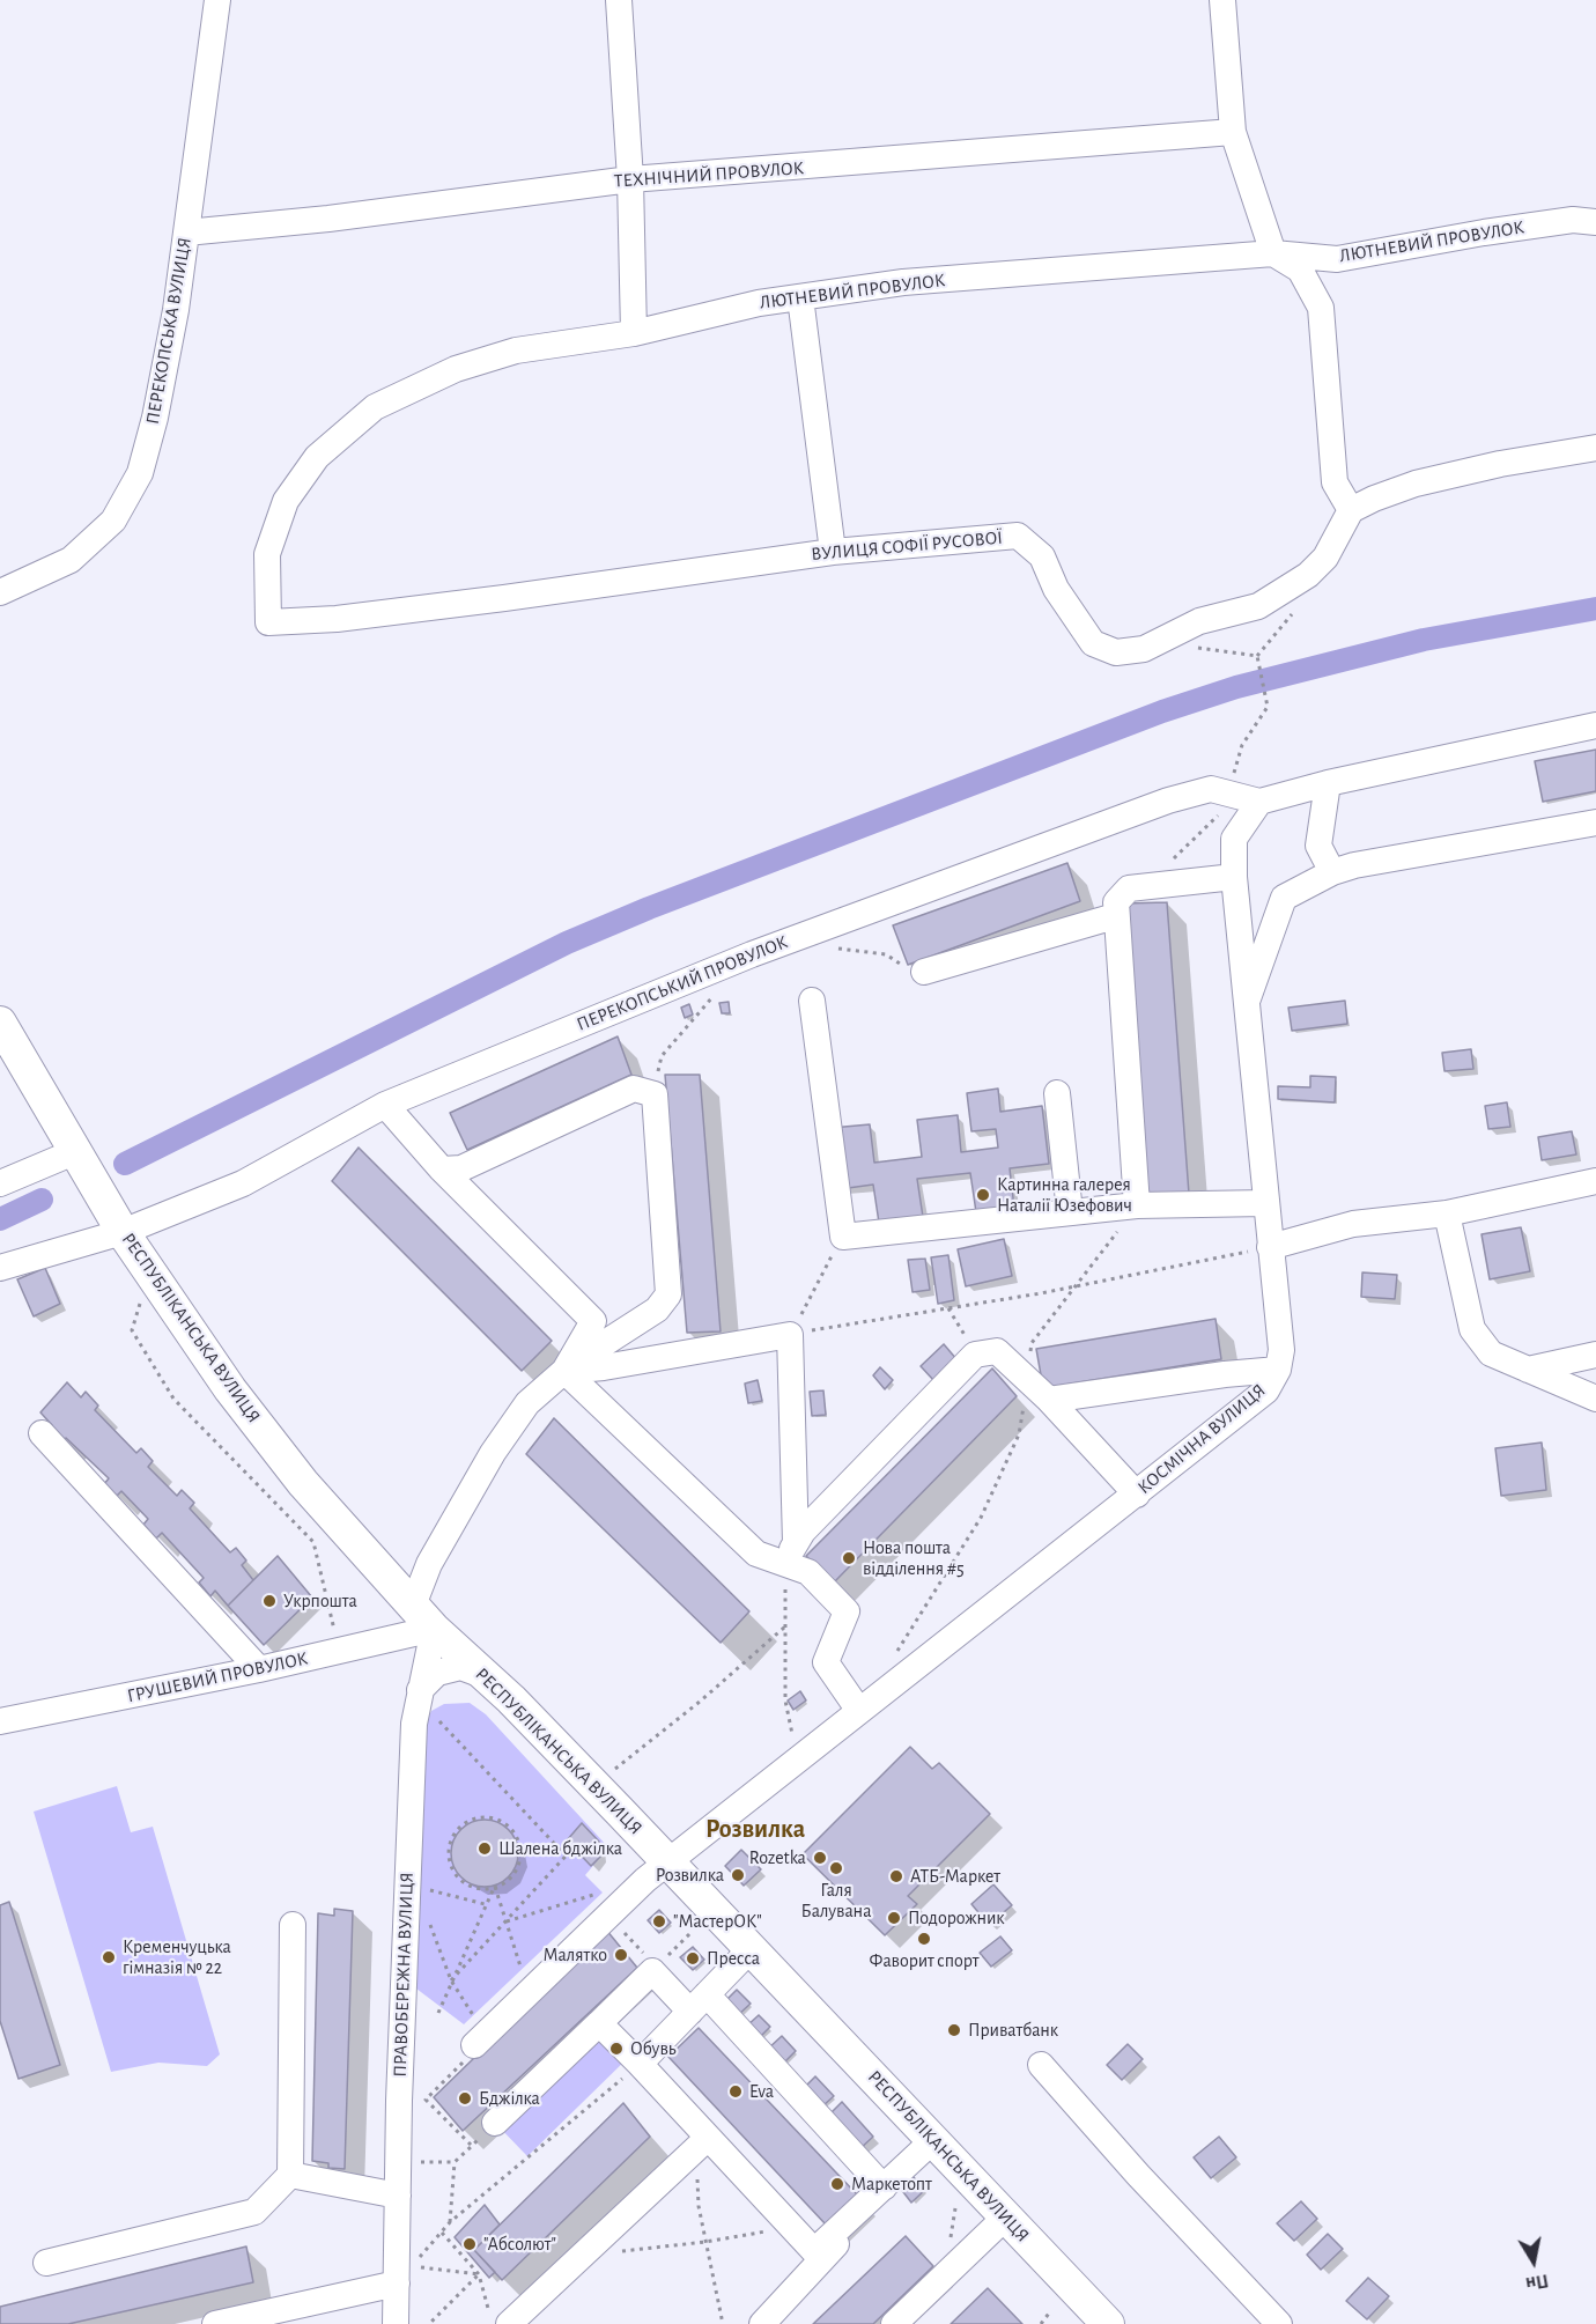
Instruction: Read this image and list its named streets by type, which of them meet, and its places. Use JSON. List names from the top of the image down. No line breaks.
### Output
{"streets":{"main road":["РЕСПУБЛІКАНСЬКА ВУЛИЦЯ"],"street":["ТЕХНІЧНИЙ ПРОВУЛОК","ЛЮТНЕВИЙ ПРОВУЛОК","ПЕРЕКОПСЬКА ВУЛИЦЯ","ВУЛИЦЯ СОФІЇ РУСОВОЇ","ПЕРЕКОПСЬКИЙ ПРОВУЛОК","КОСМІЧНА ВУЛИЦЯ","ГРУШЕВИЙ ПРОВУЛОК","ПРАВОБЕРЕЖНА ВУЛИЦЯ"]},"crossings":[["ТЕХНІЧНИЙ ПРОВУЛОК","ПЕРЕКОПСЬКА ВУЛИЦЯ"],["ЛЮТНЕВИЙ ПРОВУЛОК","ВУЛИЦЯ СОФІЇ РУСОВОЇ"],["ПЕРЕКОПСЬКИЙ ПРОВУЛОК","РЕСПУБЛІКАНСЬКА ВУЛИЦЯ"],["ПЕРЕКОПСЬКИЙ ПРОВУЛОК","КОСМІЧНА ВУЛИЦЯ"],["РЕСПУБЛІКАНСЬКА ВУЛИЦЯ","КОСМІЧНА ВУЛИЦЯ"],["РЕСПУБЛІКАНСЬКА ВУЛИЦЯ","ГРУШЕВИЙ ПРОВУЛОК"],["РЕСПУБЛІКАНСЬКА ВУЛИЦЯ","ПРАВОБЕРЕЖНА ВУЛИЦЯ"],["ГРУШЕВИЙ ПРОВУЛОК","ПРАВОБЕРЕЖНА ВУЛИЦЯ"]],"districts":["Розвилка"],"places":["Картинна галерея Наталії Юзефович","Нова пошта відділення #5","Укрпошта","Шалена бджілка","Rozetka","Галя Балувана","Розвилка","АТБ-Маркет","Подорожник","\"МастерОК\"","Фаворит спорт","Малятко","Кременчуцька гімназія № 22","Пресса","Приватбанк","Обувь","Eva","Бджілка","Маркетопт","\"Абсолют\""],"north":"bottom"}
